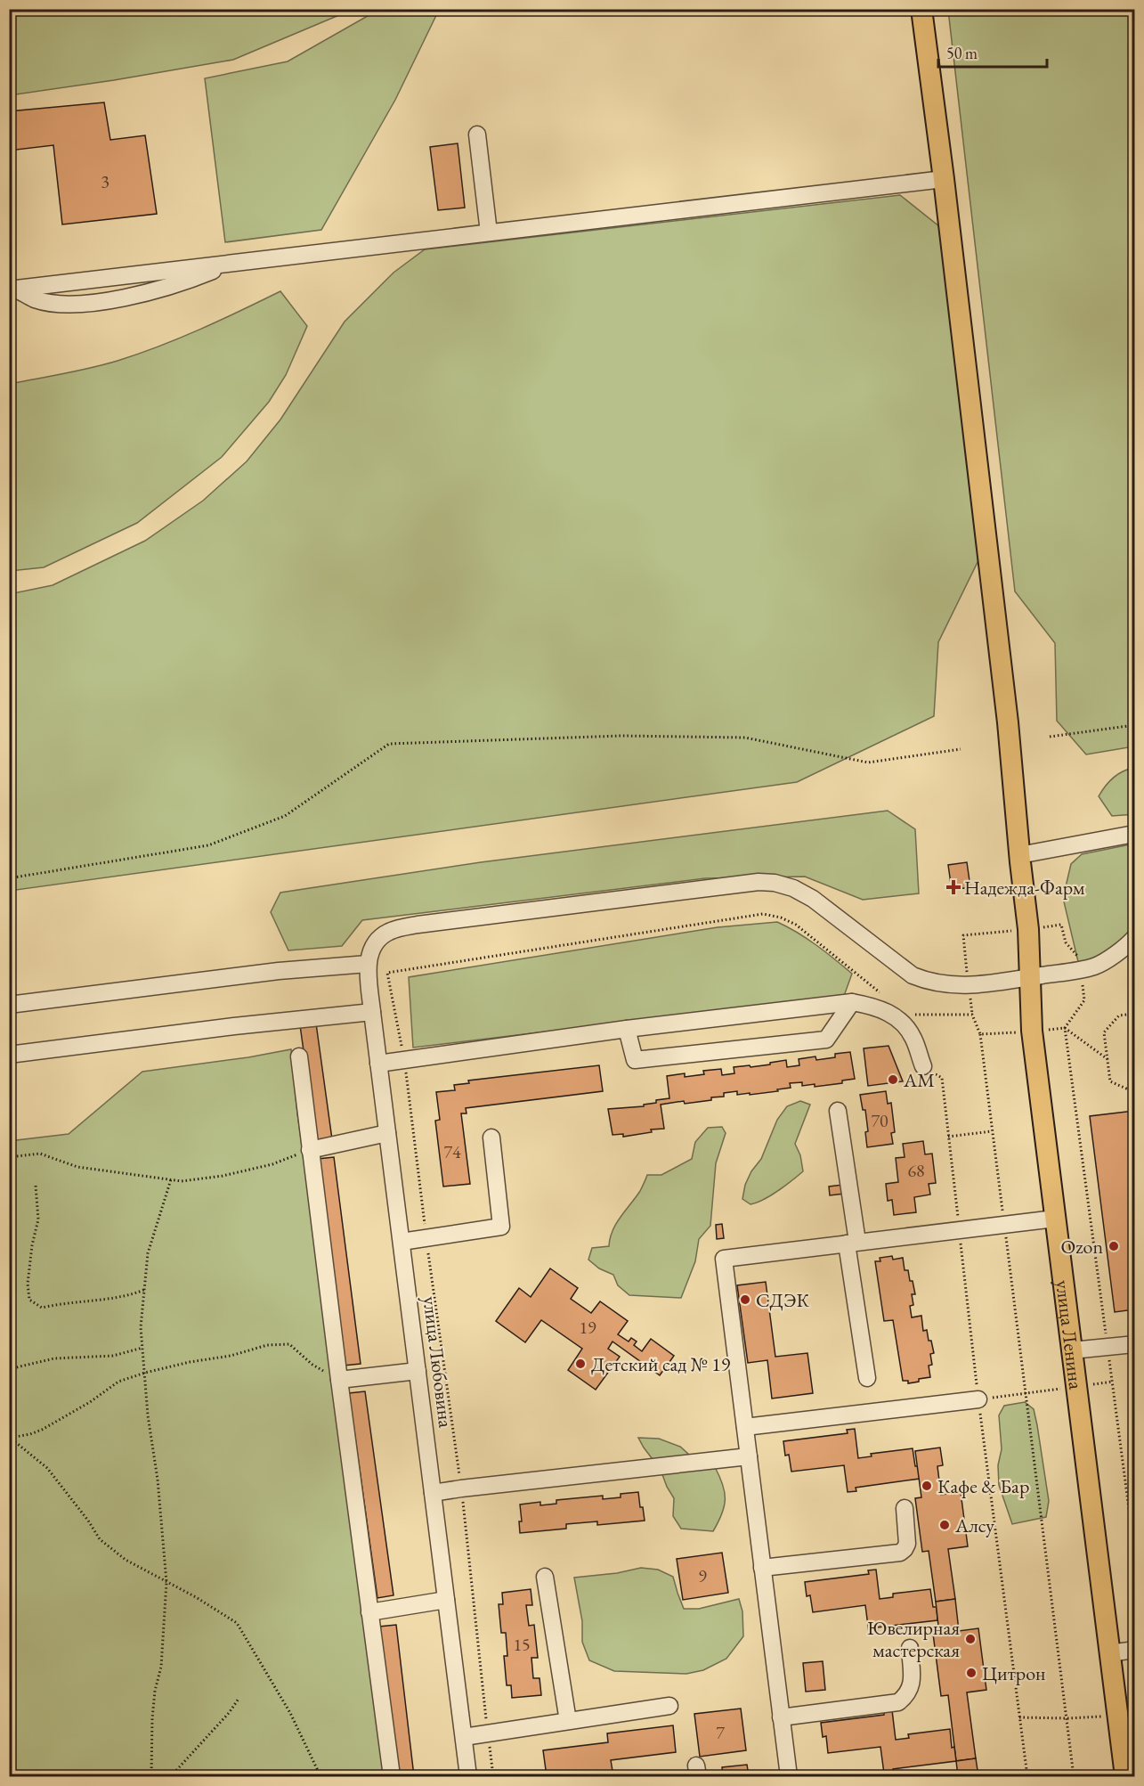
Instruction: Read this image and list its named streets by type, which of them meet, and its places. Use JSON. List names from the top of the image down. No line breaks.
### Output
{"streets":{"main road":["улица Ленина"],"street":["улица Любовина"]},"places":{"health":["Надежда-Фарм"],"other":["АМ","Ozon","СДЭК","Детский сад № 19","Кафе & Бар","Алсу","Ювелирная мастерская","Цитрон"]},"house_numbers":["3","70","74","68","19","9","15","7"],"scale_bar":"50 m"}
